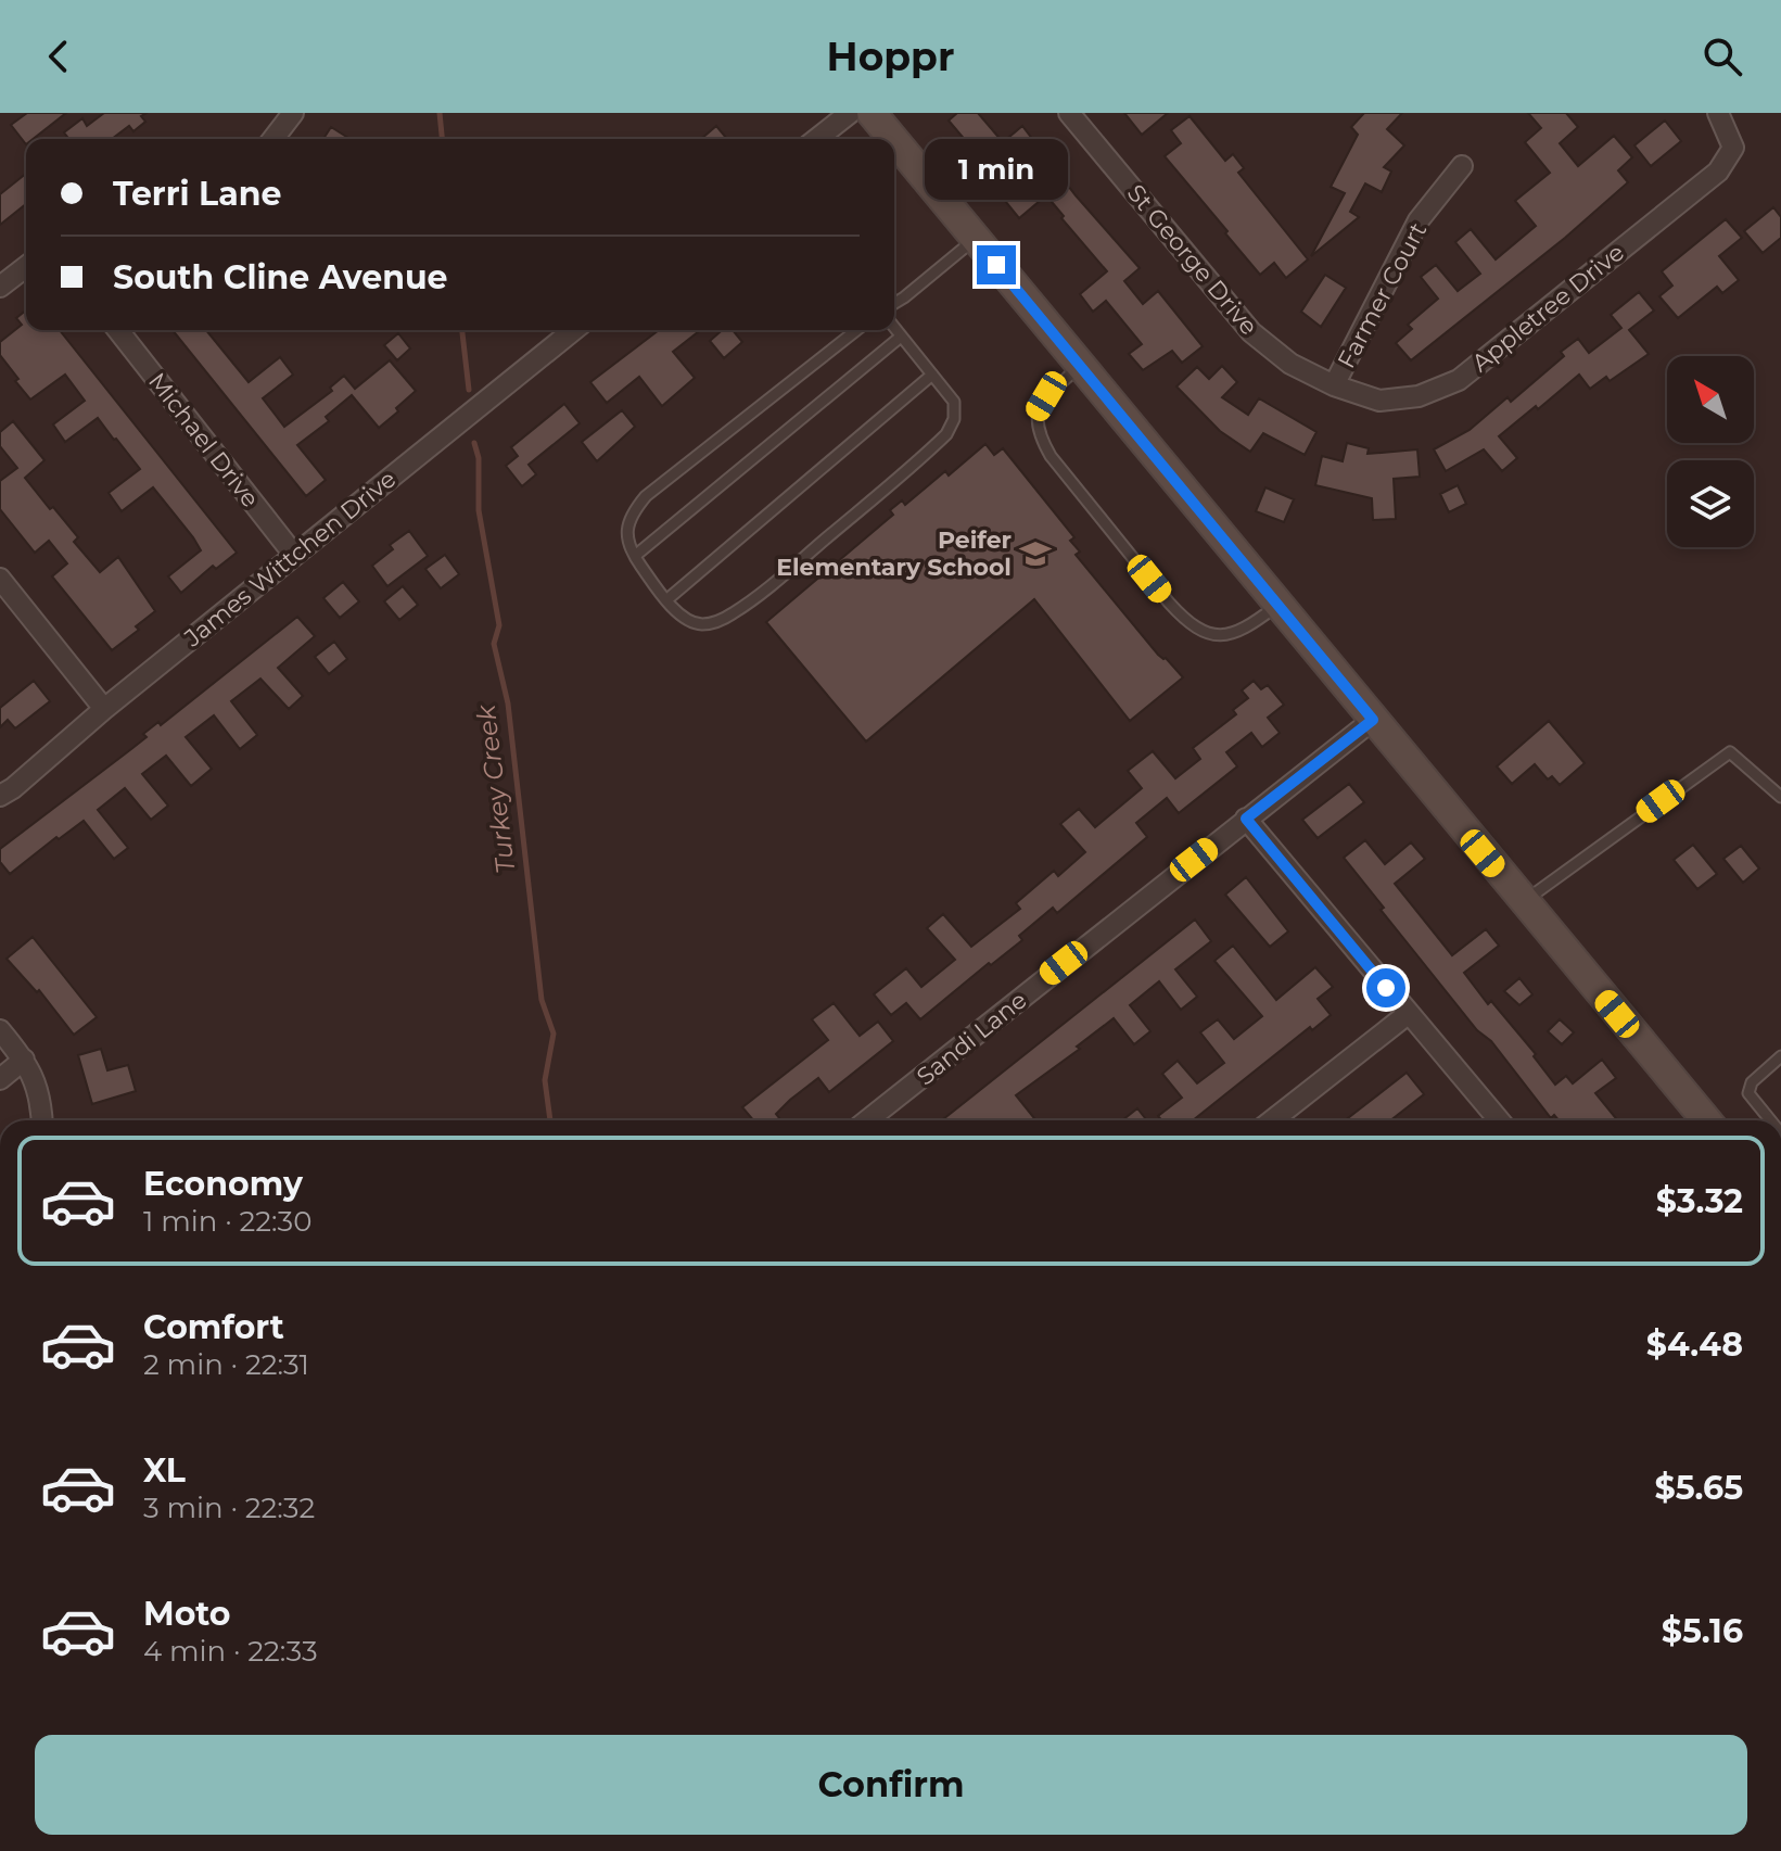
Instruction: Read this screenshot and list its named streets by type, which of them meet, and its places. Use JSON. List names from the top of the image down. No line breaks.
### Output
{"streets":{"street":["St George Drive","Farmer Court","Appletree Drive","Michael Drive","James Wittchen Drive","Sandi Lane"]},"crossings":[["St George Drive","Farmer Court"],["St George Drive","Appletree Drive"],["Farmer Court","Appletree Drive"],["Michael Drive","James Wittchen Drive"]],"water":["Turkey Creek"],"places":{"school or university":["Peifer Elementary School"]},"north":"top left","page":{"header":"Hoppr","bubble":"1 min","banner":["Terri Lane","South Cline Avenue"],"list":[{"name":"Economy","note":"1 min · 22:30","value":"$3.32"},{"name":"Comfort","note":"2 min · 22:31","value":"$4.48"},{"name":"XL","note":"3 min · 22:32","value":"$5.65"},{"name":"Moto","note":"4 min · 22:33","value":"$5.16"}],"buttons":"Confirm"}}
